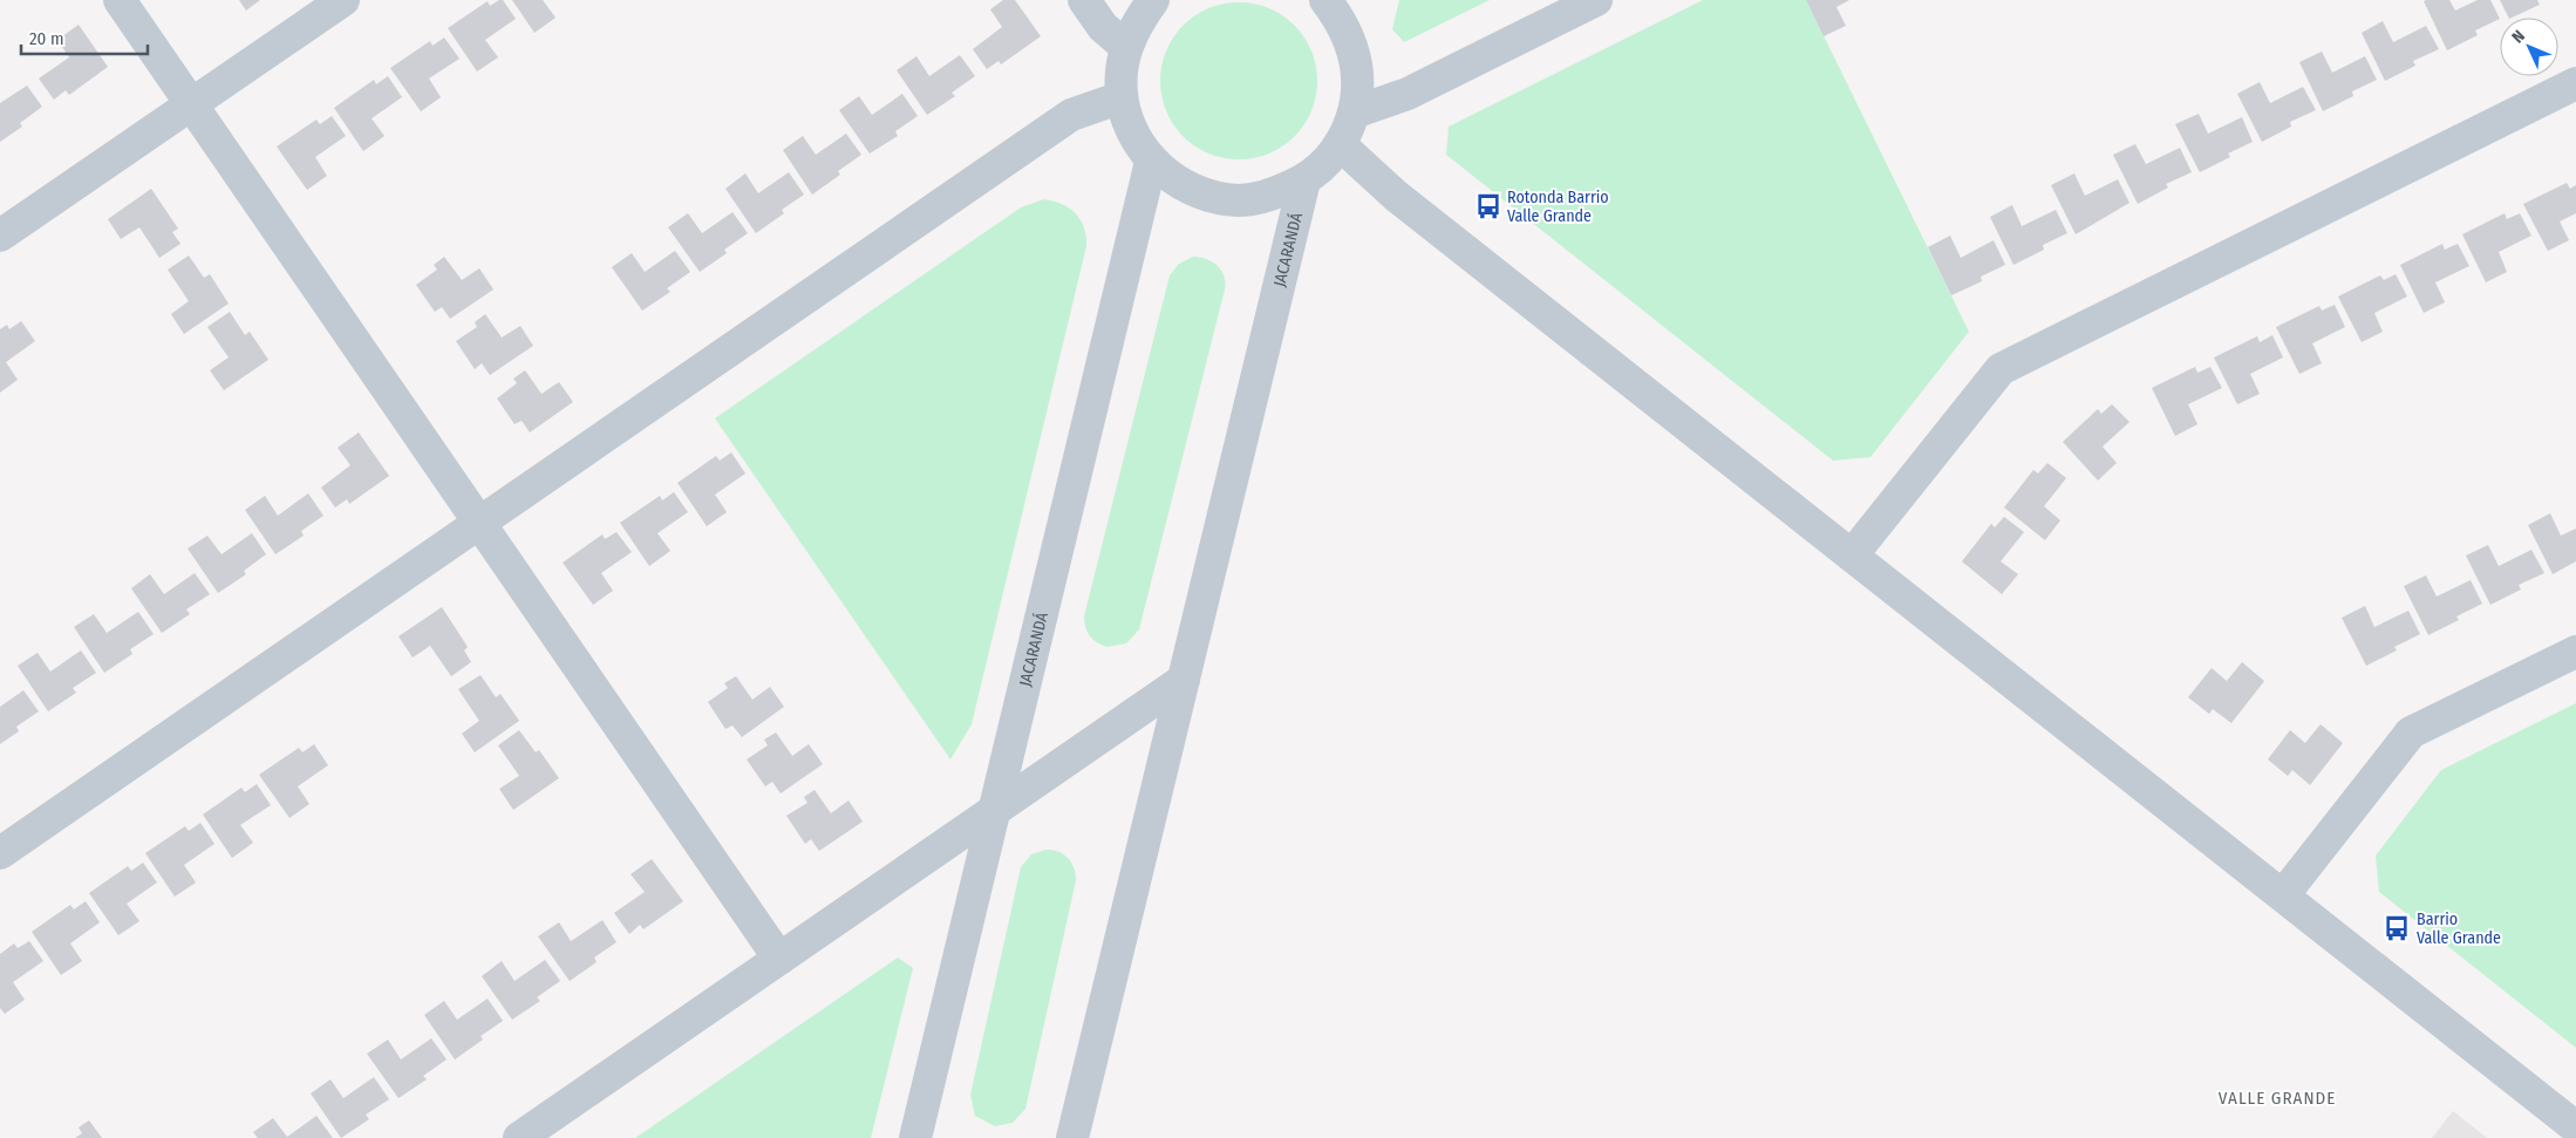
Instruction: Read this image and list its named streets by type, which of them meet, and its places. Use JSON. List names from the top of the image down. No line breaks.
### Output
{"streets":{"street":["JACARANDÁ"]},"districts":["VALLE GRANDE"],"places":{"bus stop":["Rotonda Barrio Valle Grande","Barrio Valle Grande"]},"scale_bar":"20 m","north":"top left"}
